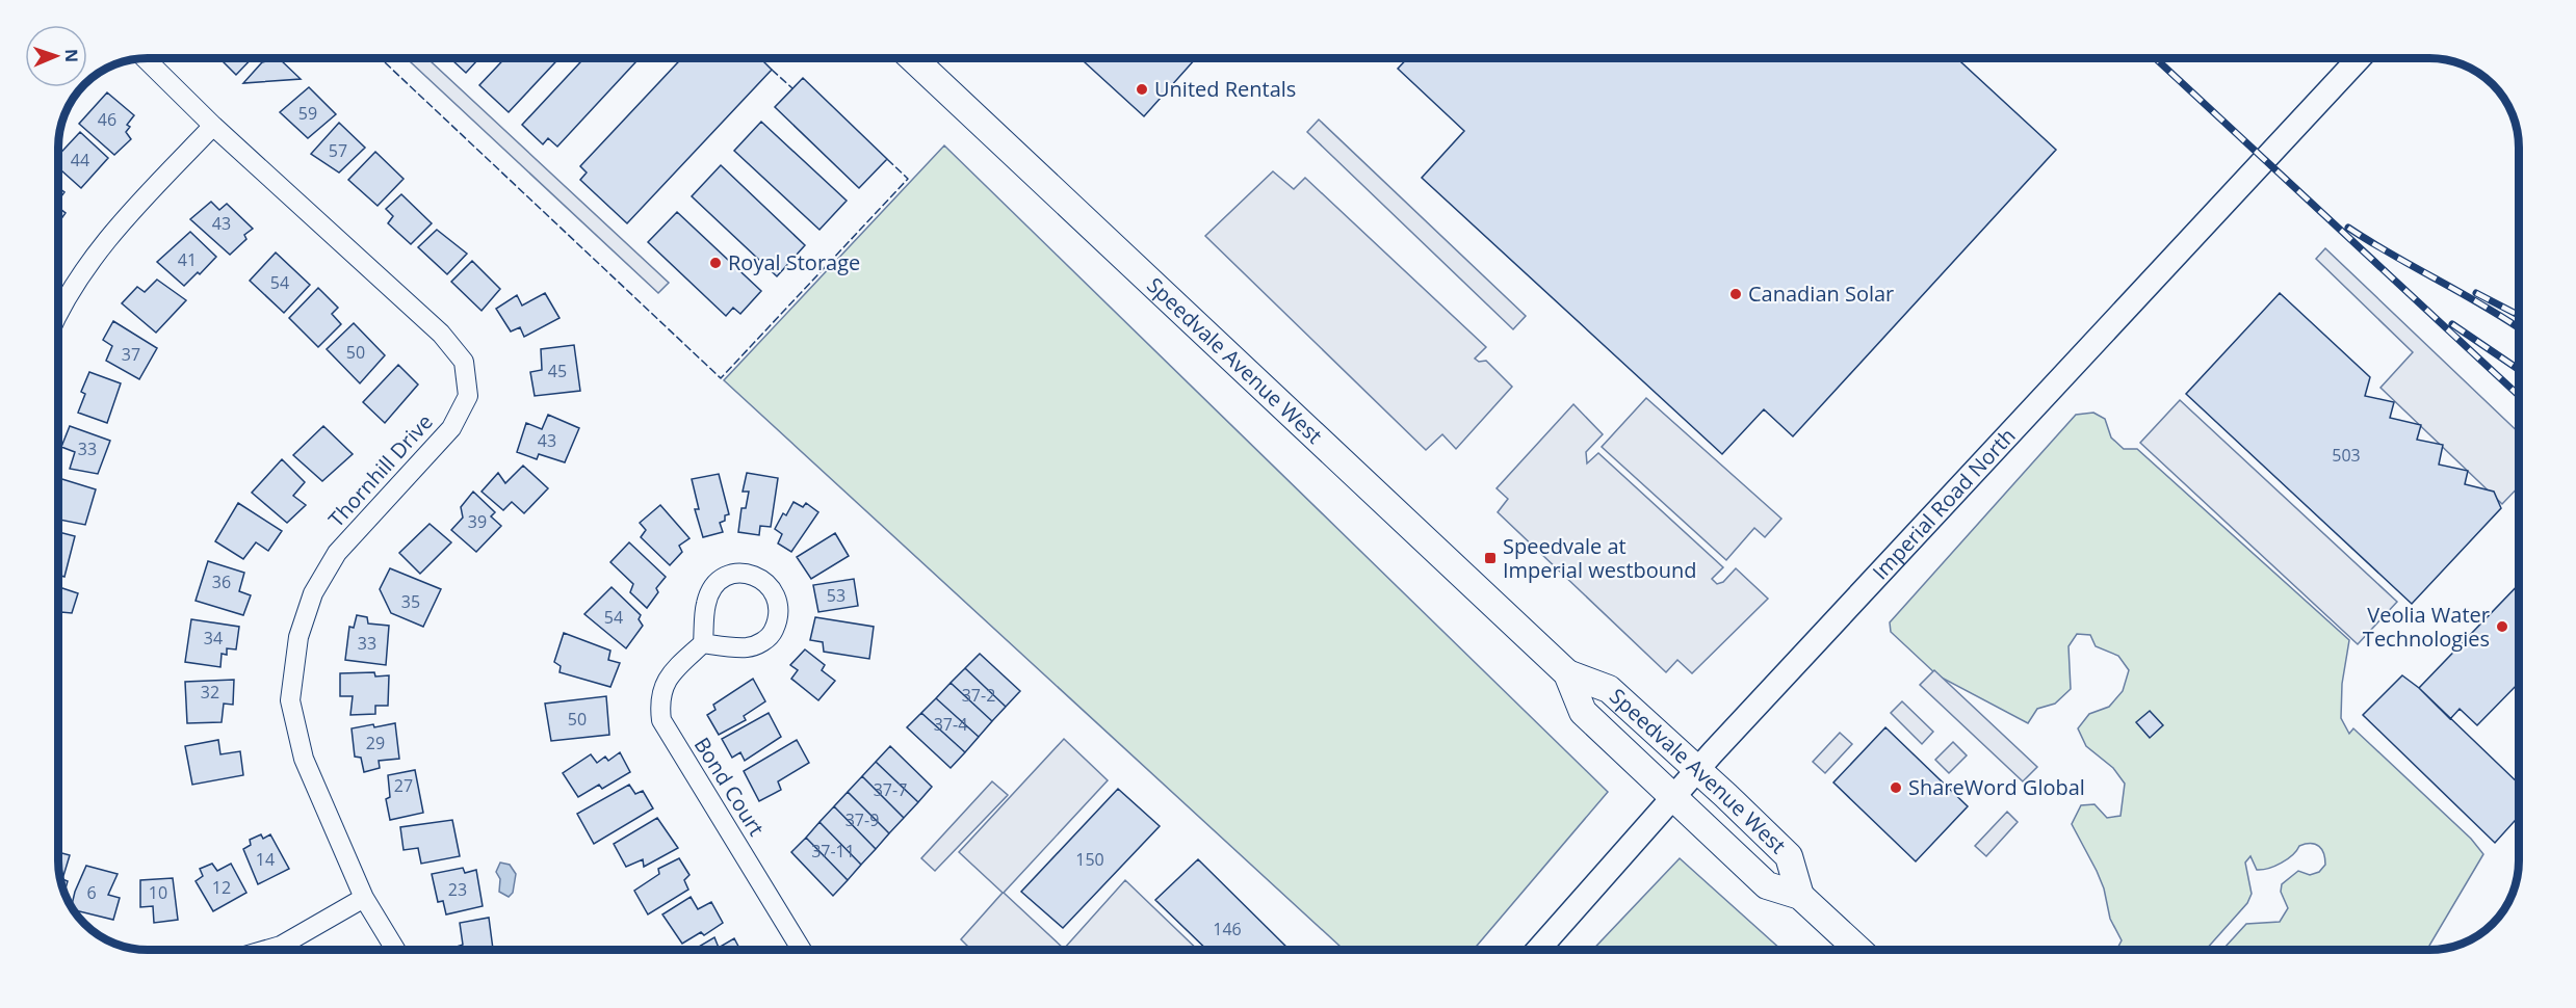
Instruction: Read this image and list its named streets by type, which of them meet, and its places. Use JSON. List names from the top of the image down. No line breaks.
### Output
{"streets":{"main road":["Speedvale Avenue West"],"street":["Thornhill Drive","Imperial Road North","Bond Court"]},"crossings":[["Speedvale Avenue West","Imperial Road North"]],"places":{"other":["United Rentals","Royal Storage","Canadian Solar","Veolia Water Technologies","ShareWord Global"],"transit":["Speedvale at Imperial westbound"]},"house_numbers":["59","46","57","44","43","41","54","50","37","45","43","33","503","39","36","53","35","54","34","33","32","37-2","50","37-4","29","27","37-7","37-9","37-11","14","150","12","23","6","10","146"],"north":"right"}
